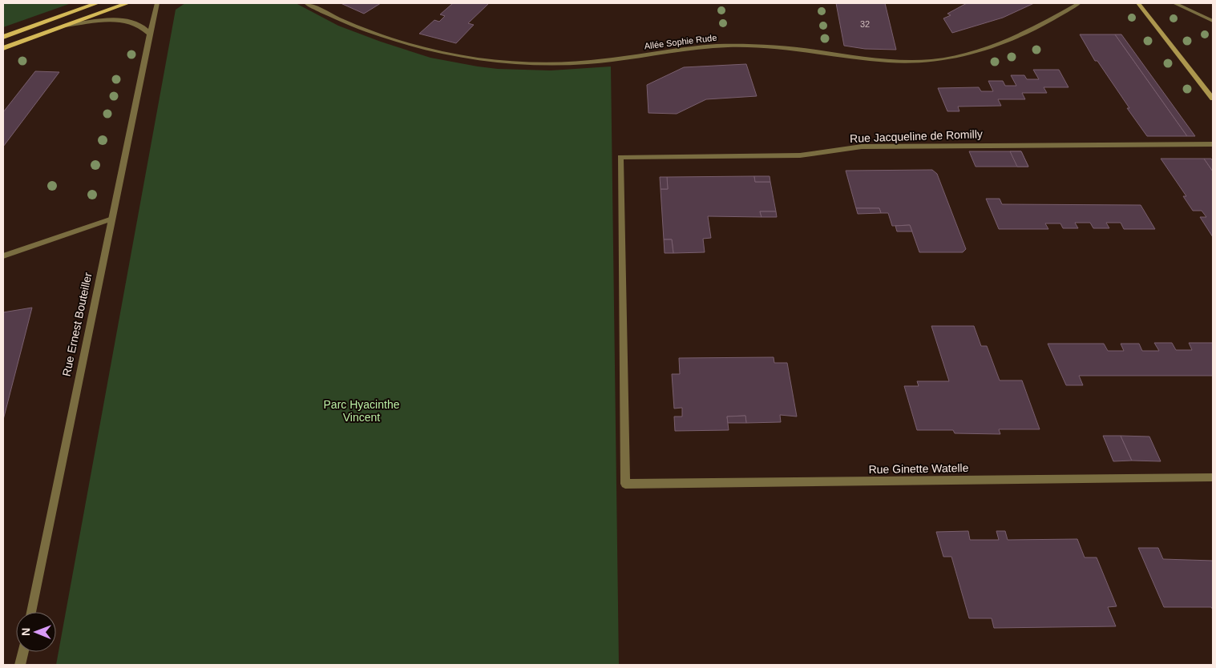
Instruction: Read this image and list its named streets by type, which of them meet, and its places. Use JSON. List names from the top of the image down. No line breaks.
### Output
{"streets":{"street":["Allée Sophie Rude","Rue Jacqueline de Romilly","Rue Ernest Bouteiller","Rue Ginette Watelle"]},"crossings":[["Rue Jacqueline de Romilly","Rue Ginette Watelle"]],"parks":["Parc Hyacinthe Vincent"],"house_numbers":["32"],"north":"left"}
